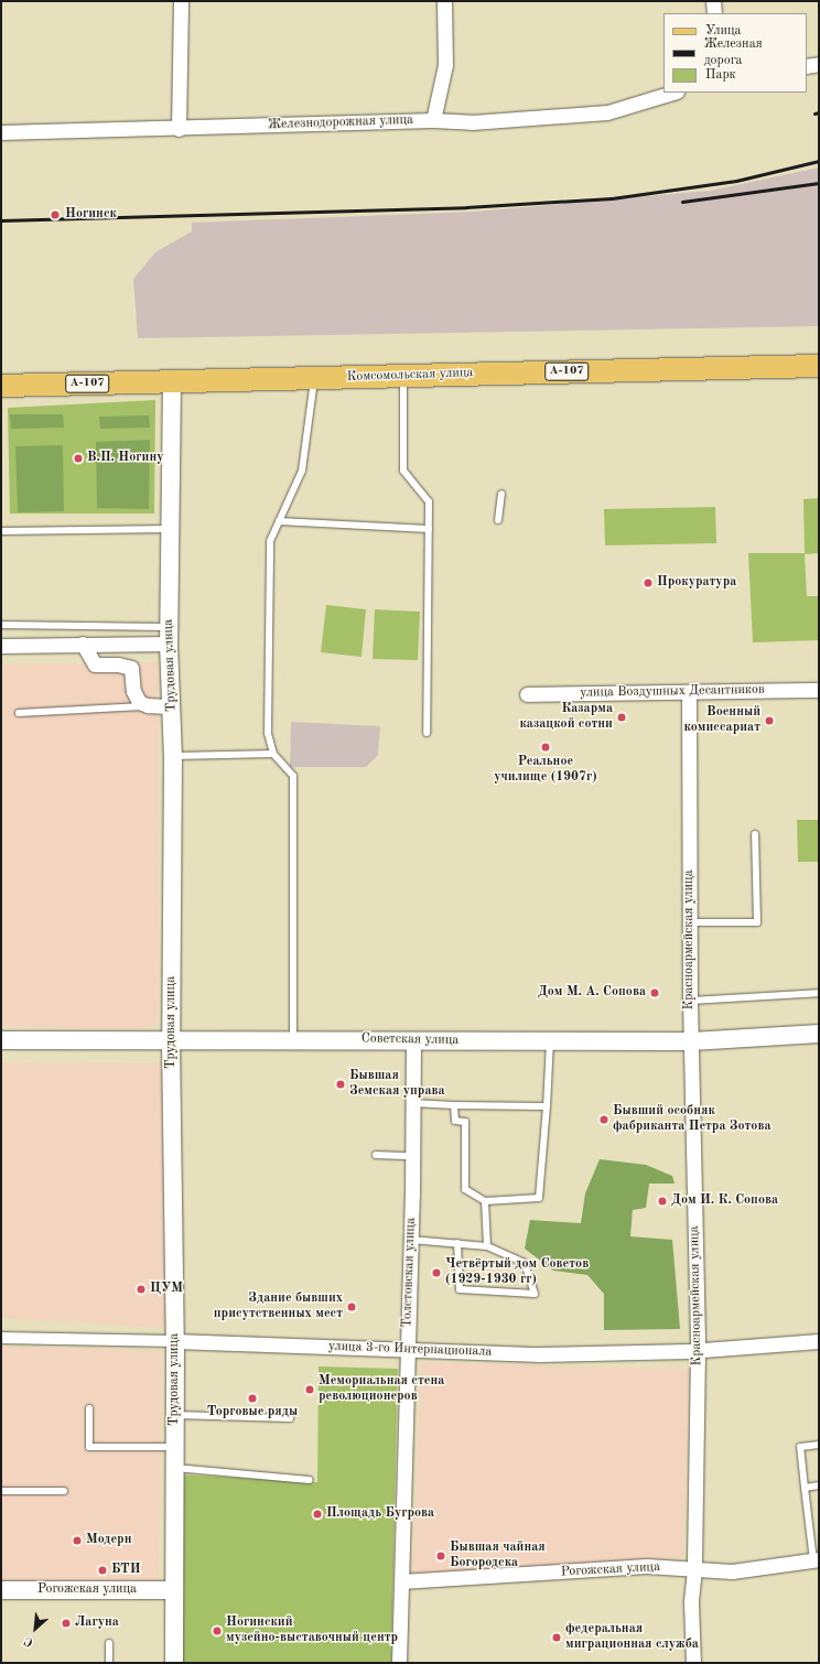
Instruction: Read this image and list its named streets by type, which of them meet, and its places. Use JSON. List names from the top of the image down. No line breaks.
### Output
{"streets":{"main road":["А-107","Комсомольская улица"],"street":["Железнодорожная улица","Трудовая улица","улица Воздушных Десантников","Красноармейская улица","Советская улица","Толстовская улица","улица 3-го Интернационала","Рогожская улица"]},"crossings":[["Комсомольская улица","Трудовая улица"],["Трудовая улица","Советская улица"],["Трудовая улица","улица 3-го Интернационала"],["Трудовая улица","Рогожская улица"],["улица Воздушных Десантников","Красноармейская улица"],["Красноармейская улица","Советская улица"],["Красноармейская улица","улица 3-го Интернационала"],["Красноармейская улица","Рогожская улица"],["Советская улица","Толстовская улица"],["Толстовская улица","улица 3-го Интернационала"],["Толстовская улица","Рогожская улица"]],"places":["Ногинск","В.П. Ногину","Прокуратура","Казарма казацкой сотни","Военный комиссариат","Реальное училище (1907г)","Дом М. А. Сопова","Бывшая Земская управа","Бывший особняк фабриканта Петра Зотова","Дом И. К. Сопова","Четвёртый дом Советов (1929-1930 гг)","ЦУМ","Здание бывших присутственных мест","Мемориальная стена революционеров","Торговые ряды","Площадь Бугрова","Модерн","Бывшая чайная Богородска","БТИ","Лагуна","Ногинский музейно-выставочный центр","федеральная миграционная служба"],"legend":["Улица","Железная дорога","Парк"],"north":"bottom left"}
